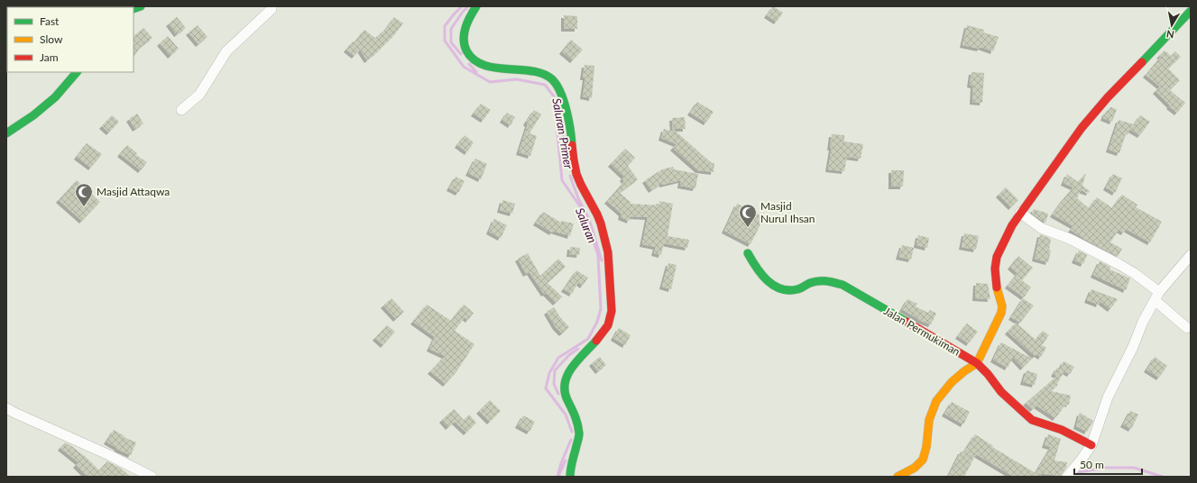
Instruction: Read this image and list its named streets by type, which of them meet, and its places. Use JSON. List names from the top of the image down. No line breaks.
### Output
{"streets":{"street":["Jalan Permukiman"]},"water":["Saluran Primer","Saluran"],"places":{"mosque":["Masjid Attaqwa","Masjid Nurul Ihsan"]},"legend":["Fast","Slow","Jam"],"scale_bar":"50 m","north":"bottom"}
